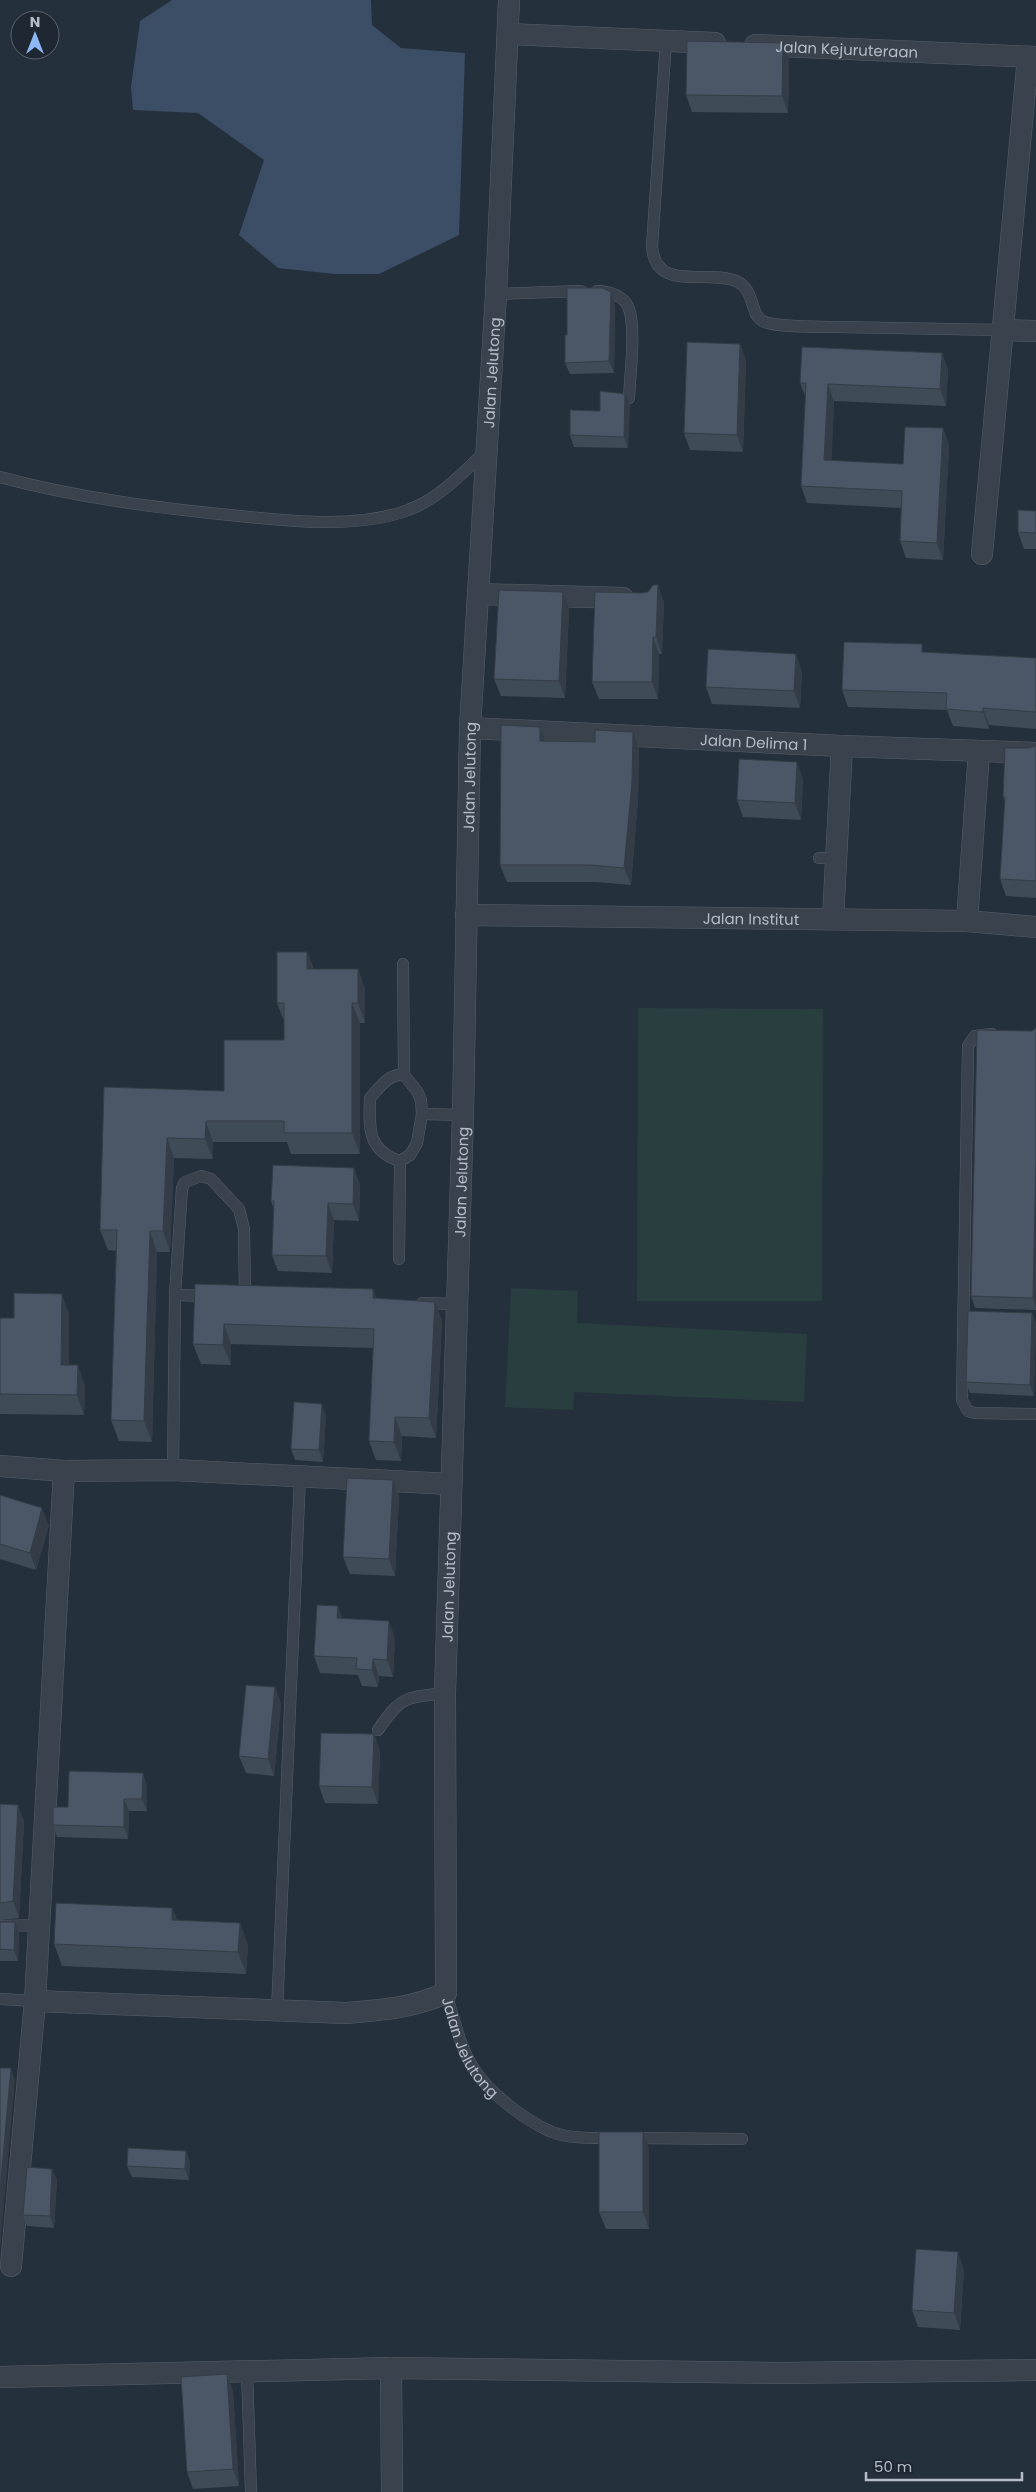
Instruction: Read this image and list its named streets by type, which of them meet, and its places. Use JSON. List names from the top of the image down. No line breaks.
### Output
{"streets":{"street":["Jalan Kejuruteraan","Jalan Jelutong","Jalan Delima 1","Jalan Institut"]},"crossings":[["Jalan Kejuruteraan","Jalan Jelutong"],["Jalan Jelutong","Jalan Delima 1"],["Jalan Jelutong","Jalan Institut"]],"scale_bar":"50 m","north":"top"}
